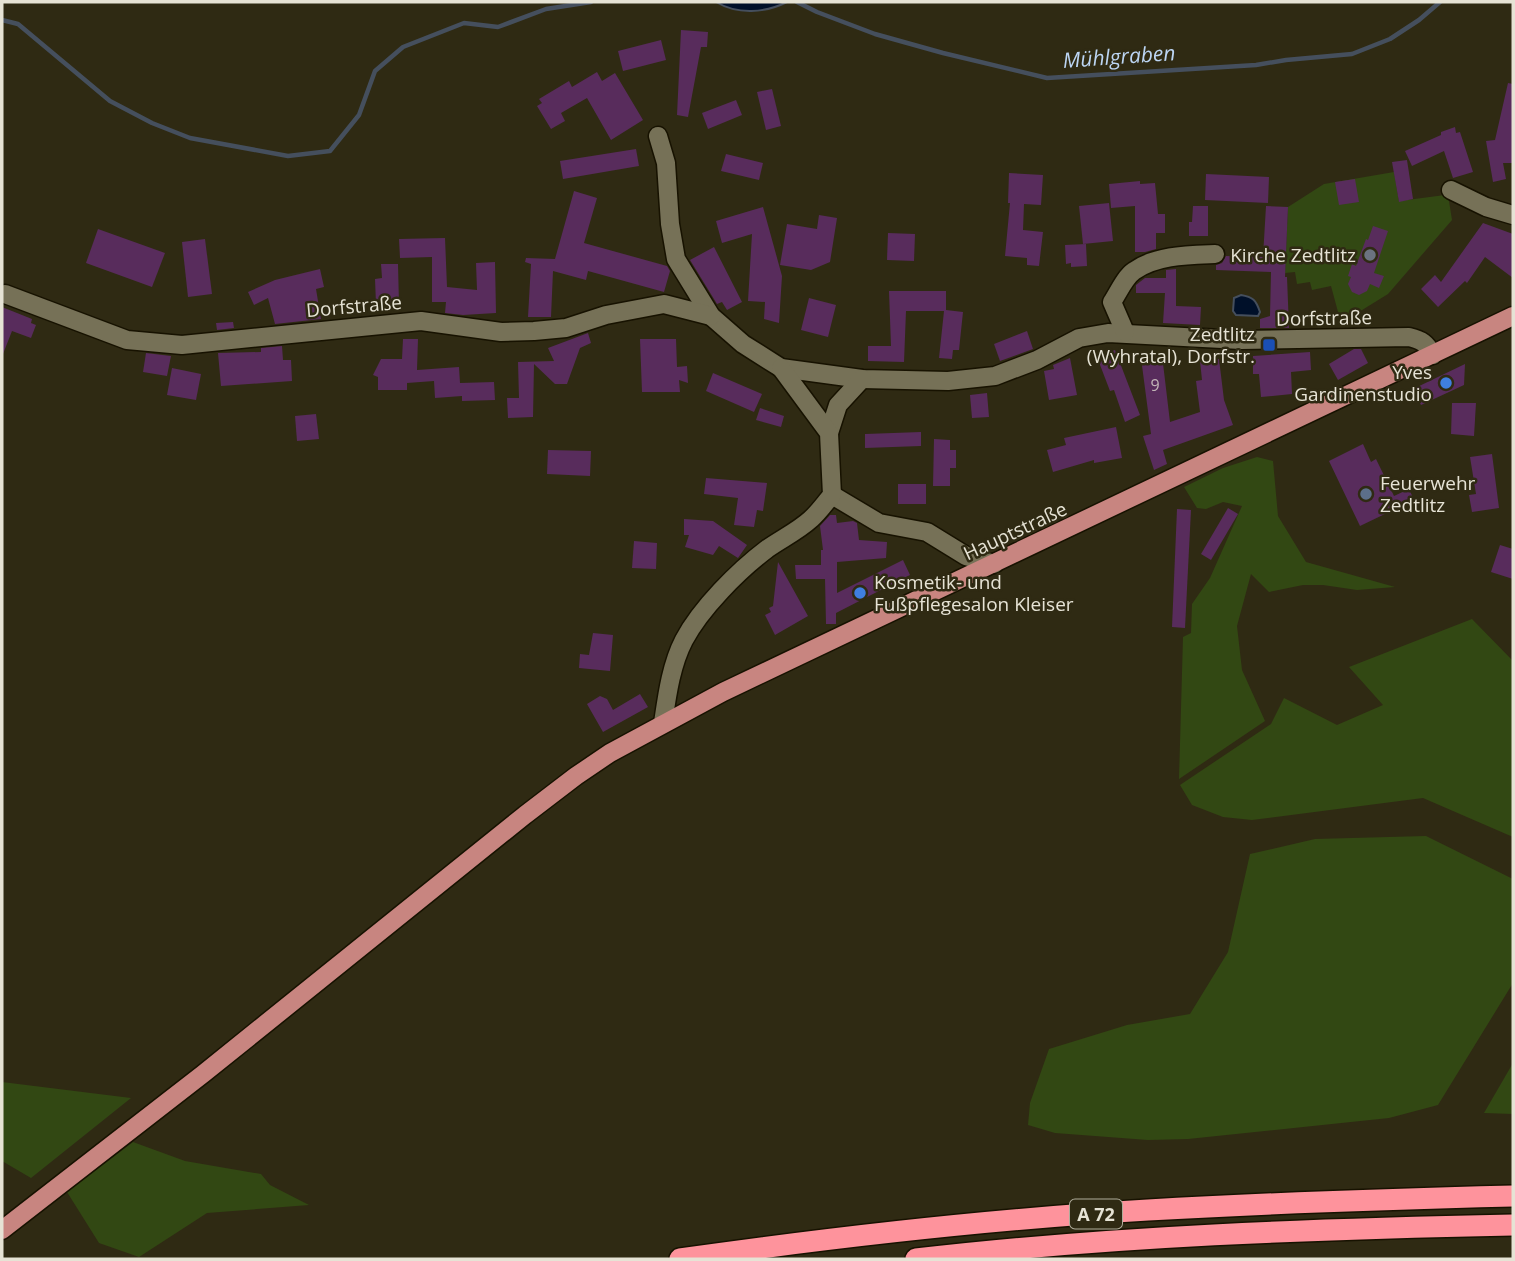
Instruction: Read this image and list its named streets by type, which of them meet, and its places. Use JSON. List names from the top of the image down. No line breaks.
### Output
{"streets":{"highway":["A 72"],"main road":["Hauptstraße"],"street":["Dorfstraße"]},"crossings":[["Dorfstraße","Hauptstraße"]],"water":["Mühlgraben"],"places":{"other":["Kirche Zedtlitz","Yves Gardinenstudio","Feuerwehr Zedtlitz","Kosmetik- und Fußpflegesalon Kleiser"],"transit":["Zedtlitz (Wyhratal), Dorfstr."]},"house_numbers":["9"]}
